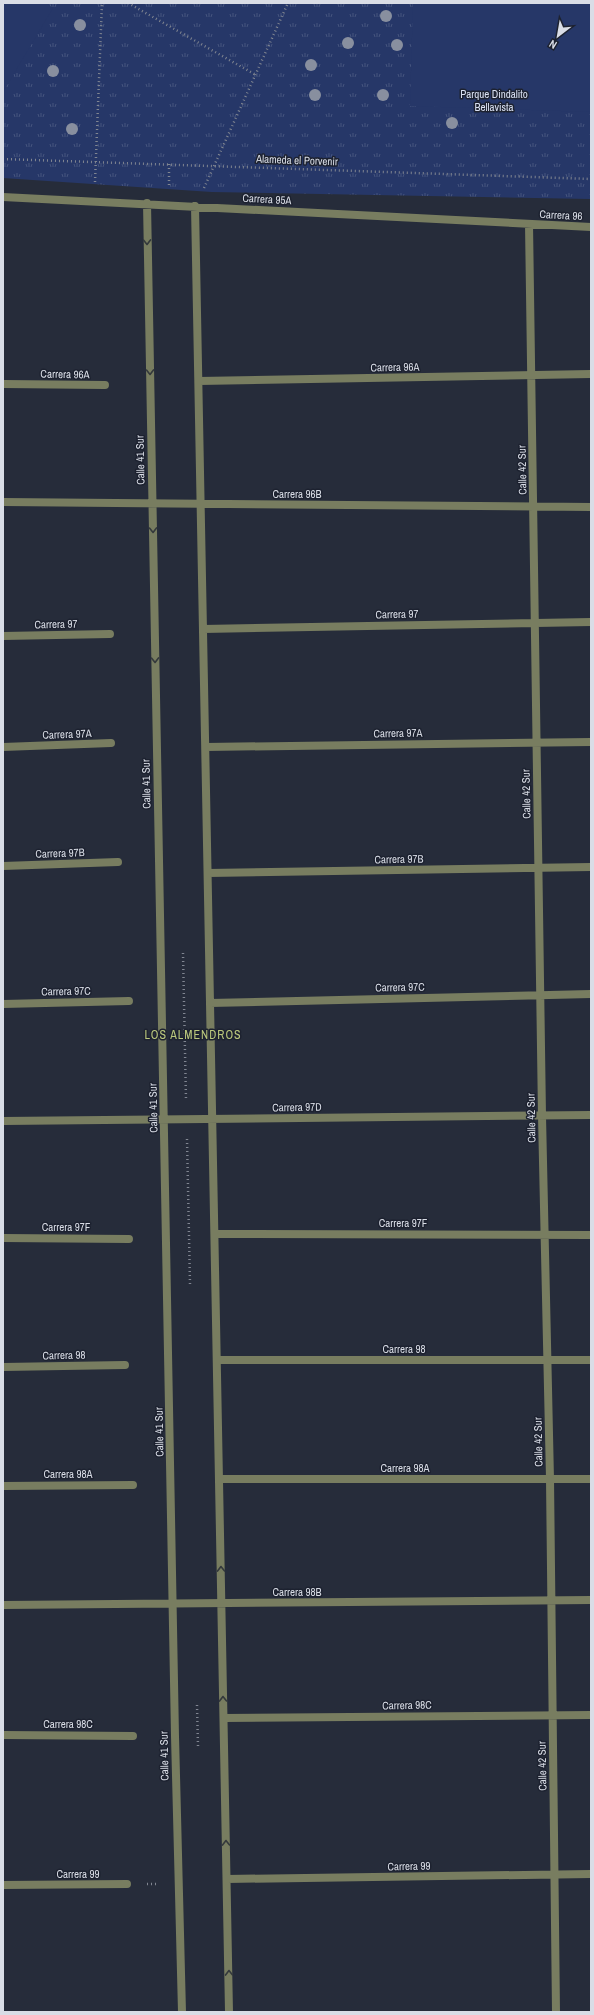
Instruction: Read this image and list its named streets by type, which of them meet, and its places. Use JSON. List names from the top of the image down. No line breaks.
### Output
{"streets":{"street":["Carrera 95A","Carrera 96","Carrera 96A","Calle 41 Sur","Calle 42 Sur","Carrera 96B","Carrera 97","Carrera 97A","Carrera 97B","Carrera 97C","Carrera 97D","Carrera 97F","Carrera 98","Carrera 98A","Carrera 98B","Carrera 98C","Carrera 99"],"path":["Alameda el Porvenir"]},"crossings":[["Carrera 95A","Carrera 96"],["Carrera 95A","Calle 41 Sur"],["Carrera 95A","Calle 42 Sur"],["Carrera 96","Calle 42 Sur"],["Carrera 96A","Calle 42 Sur"],["Calle 41 Sur","Carrera 96B"],["Calle 41 Sur","Carrera 97D"],["Calle 41 Sur","Carrera 98B"],["Calle 42 Sur","Carrera 96B"],["Calle 42 Sur","Carrera 97"],["Calle 42 Sur","Carrera 97A"],["Calle 42 Sur","Carrera 97B"],["Calle 42 Sur","Carrera 97C"],["Calle 42 Sur","Carrera 97D"],["Calle 42 Sur","Carrera 97F"],["Calle 42 Sur","Carrera 98"],["Calle 42 Sur","Carrera 98A"],["Calle 42 Sur","Carrera 98B"],["Calle 42 Sur","Carrera 98C"],["Calle 42 Sur","Carrera 99"]],"districts":["LOS ALMENDROS"],"parks":["Parque Dindalito Bellavista"],"north":"bottom left"}
